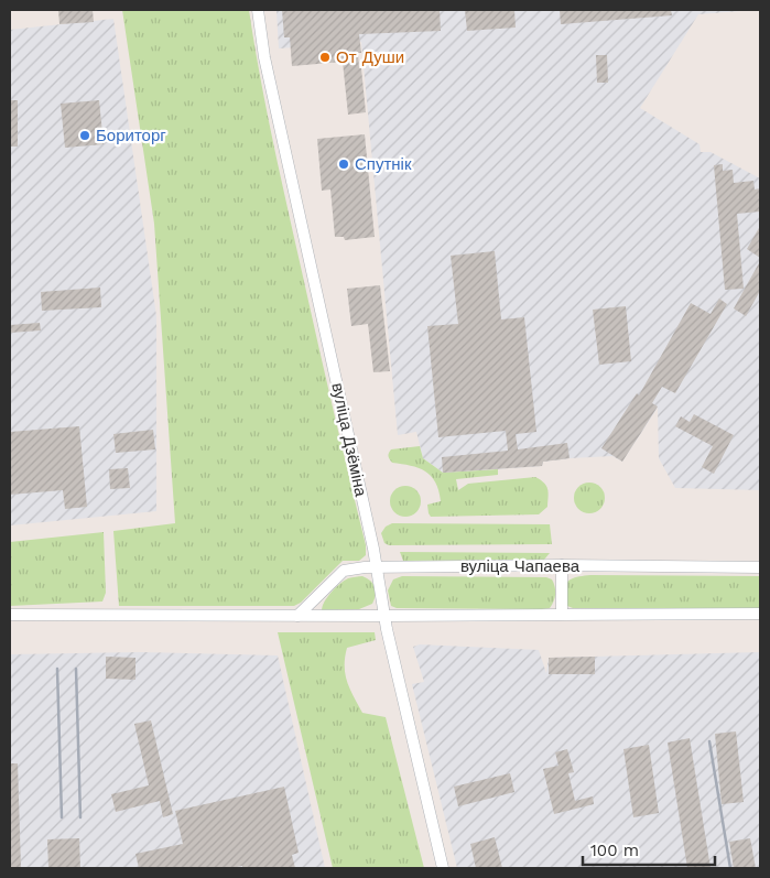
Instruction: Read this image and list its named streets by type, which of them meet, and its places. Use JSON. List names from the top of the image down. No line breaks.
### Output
{"streets":{"main road":["вуліца Дзёміна","вуліца Чапаева"]},"crossings":[["вуліца Дзёміна","вуліца Чапаева"]],"places":["От Души","Бориторг","Спутнік"],"scale_bar":"100 m"}
